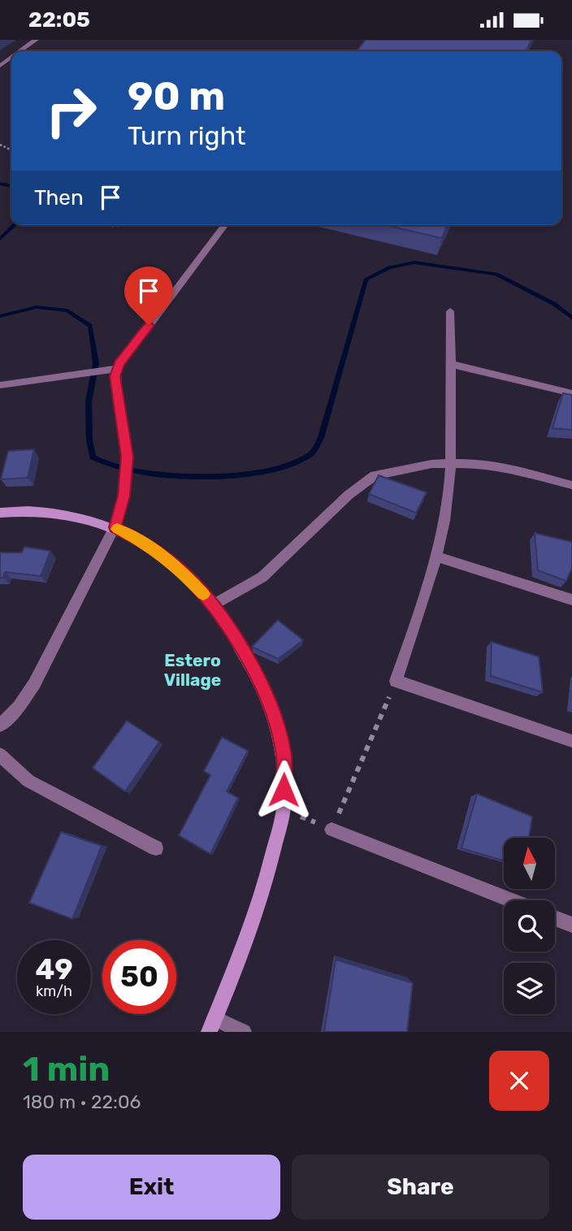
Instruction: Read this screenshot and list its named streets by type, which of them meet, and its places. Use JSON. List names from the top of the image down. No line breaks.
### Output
{"districts":["Estero Village"],"north":"top","page":{"status":"22:05","turn":["90 m","Turn right"],"then":"Then","speed":"49 km/h","limit":"50","heading":["1 min","180 m · 22:06"],"buttons":["Exit","Share"]}}
